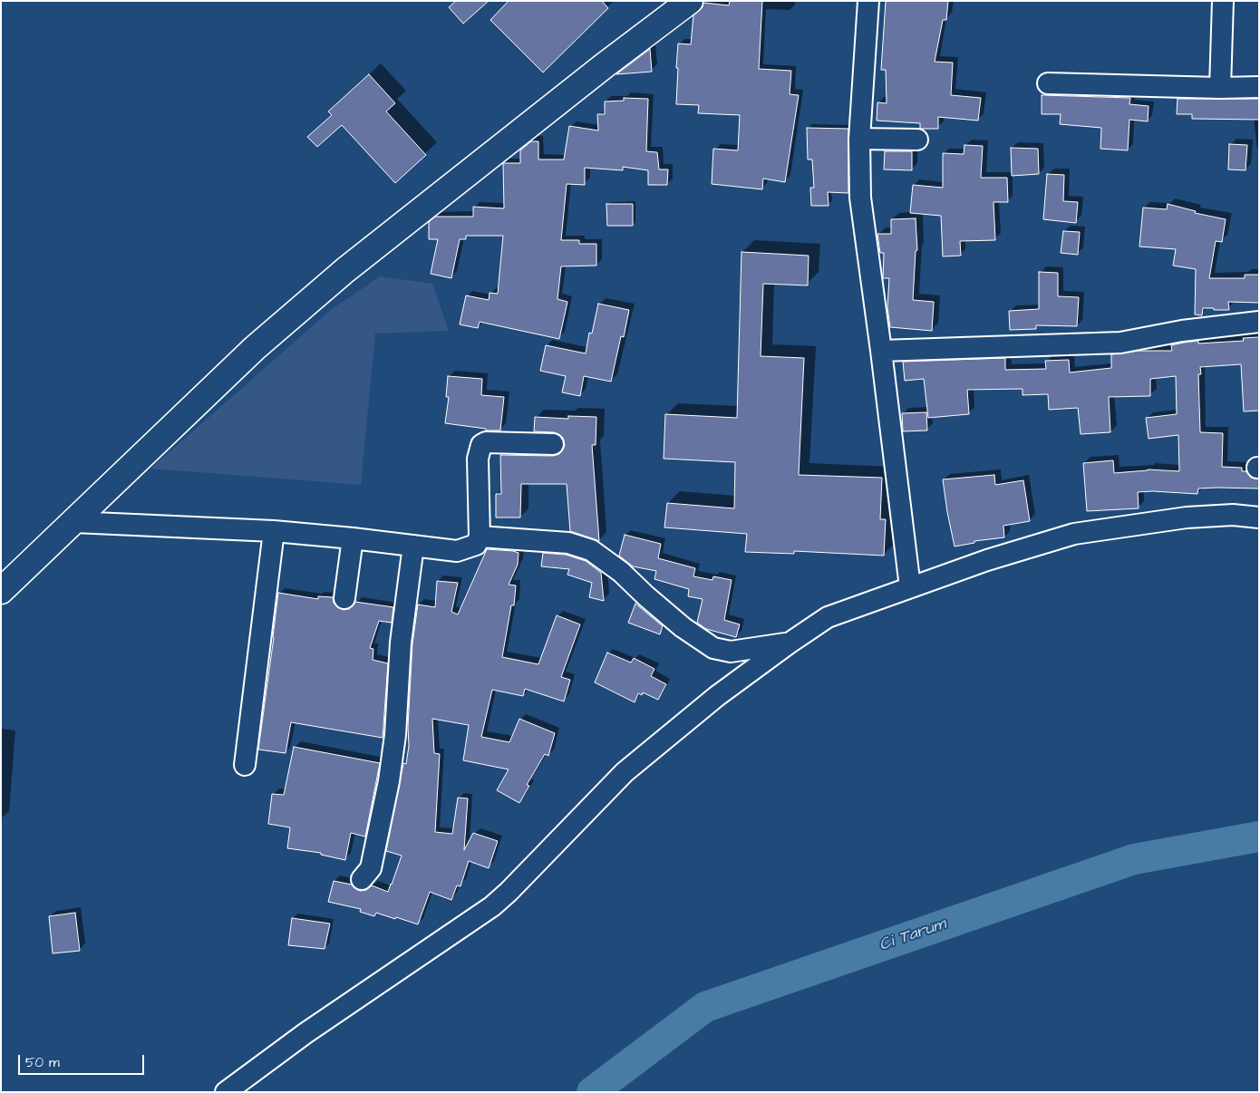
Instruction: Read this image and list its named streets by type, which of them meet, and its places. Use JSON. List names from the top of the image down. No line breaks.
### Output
{"water":["Ci Tarum"],"scale_bar":"50 m"}
